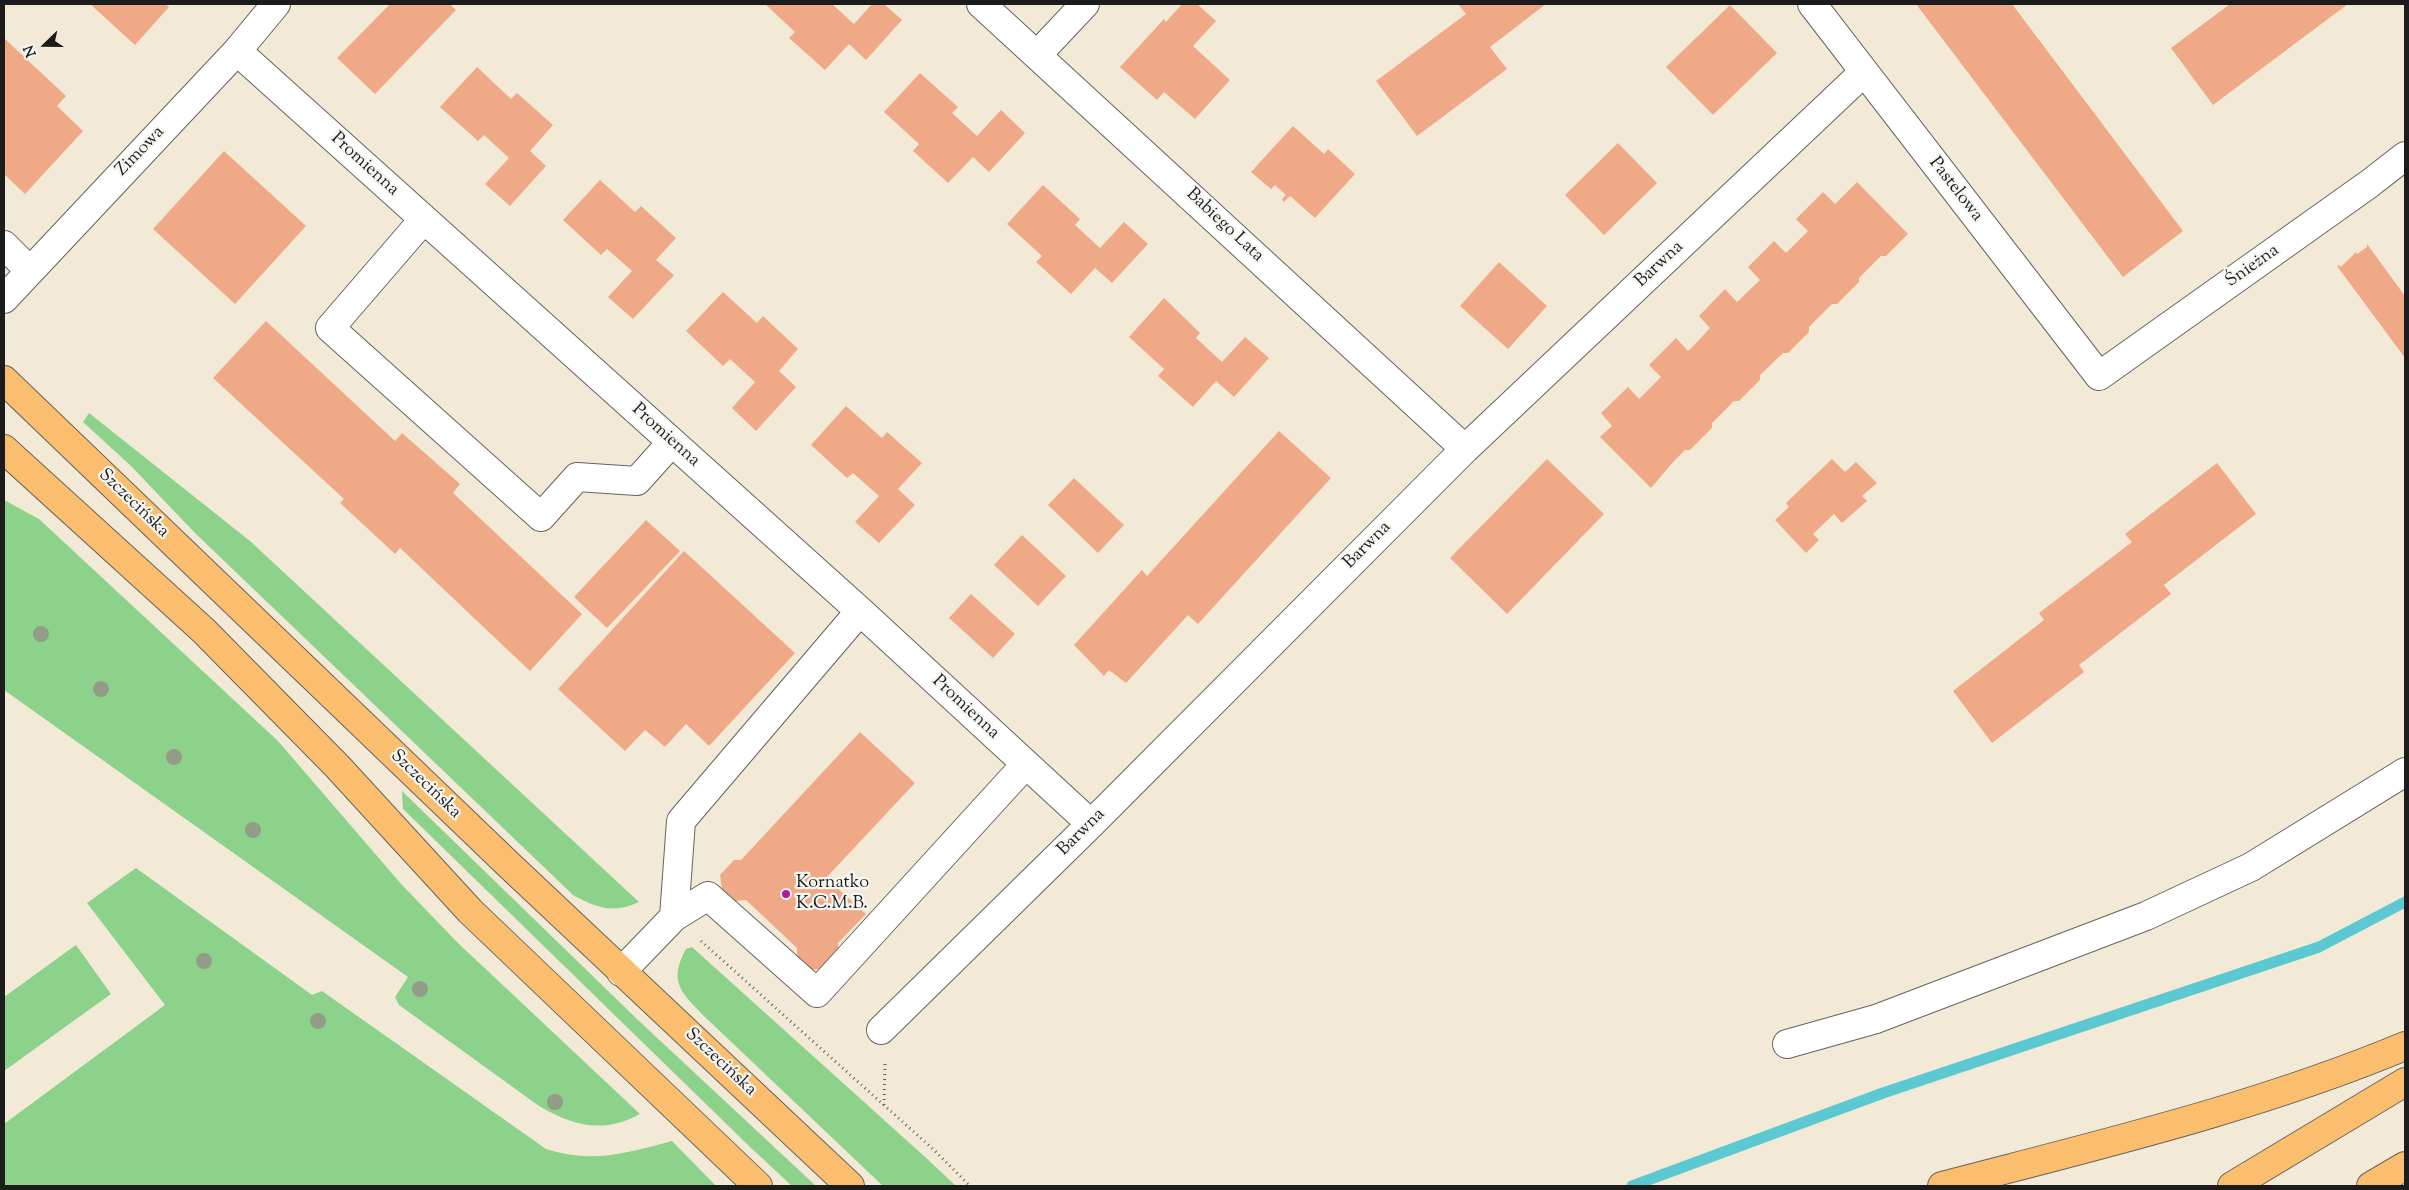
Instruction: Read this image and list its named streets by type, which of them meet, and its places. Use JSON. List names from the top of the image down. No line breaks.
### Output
{"streets":{"main road":["Szczecińska"],"street":["Zimowa","Promienna","Pastelowa","Babiego Lata","Barwna","Śnieżna"]},"crossings":[["Zimowa","Promienna"],["Promienna","Barwna"],["Pastelowa","Barwna"],["Pastelowa","Śnieżna"],["Babiego Lata","Barwna"]],"places":["Kornatko K.C.M.B."],"north":"left"}
